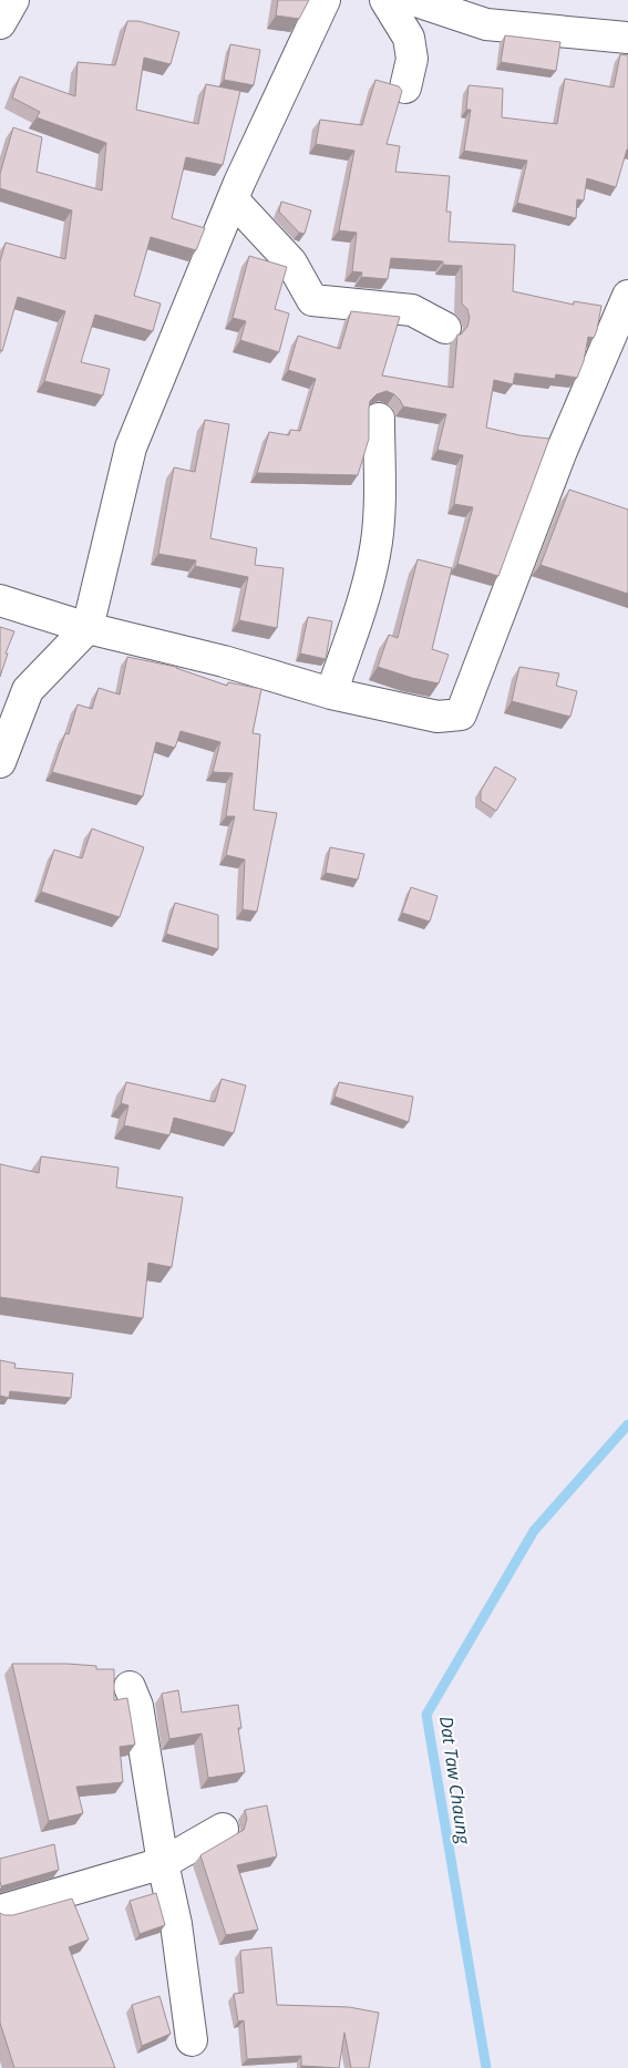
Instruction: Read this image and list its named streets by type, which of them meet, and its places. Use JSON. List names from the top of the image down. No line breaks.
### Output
{"water":["Dat Taw Chaung"]}
